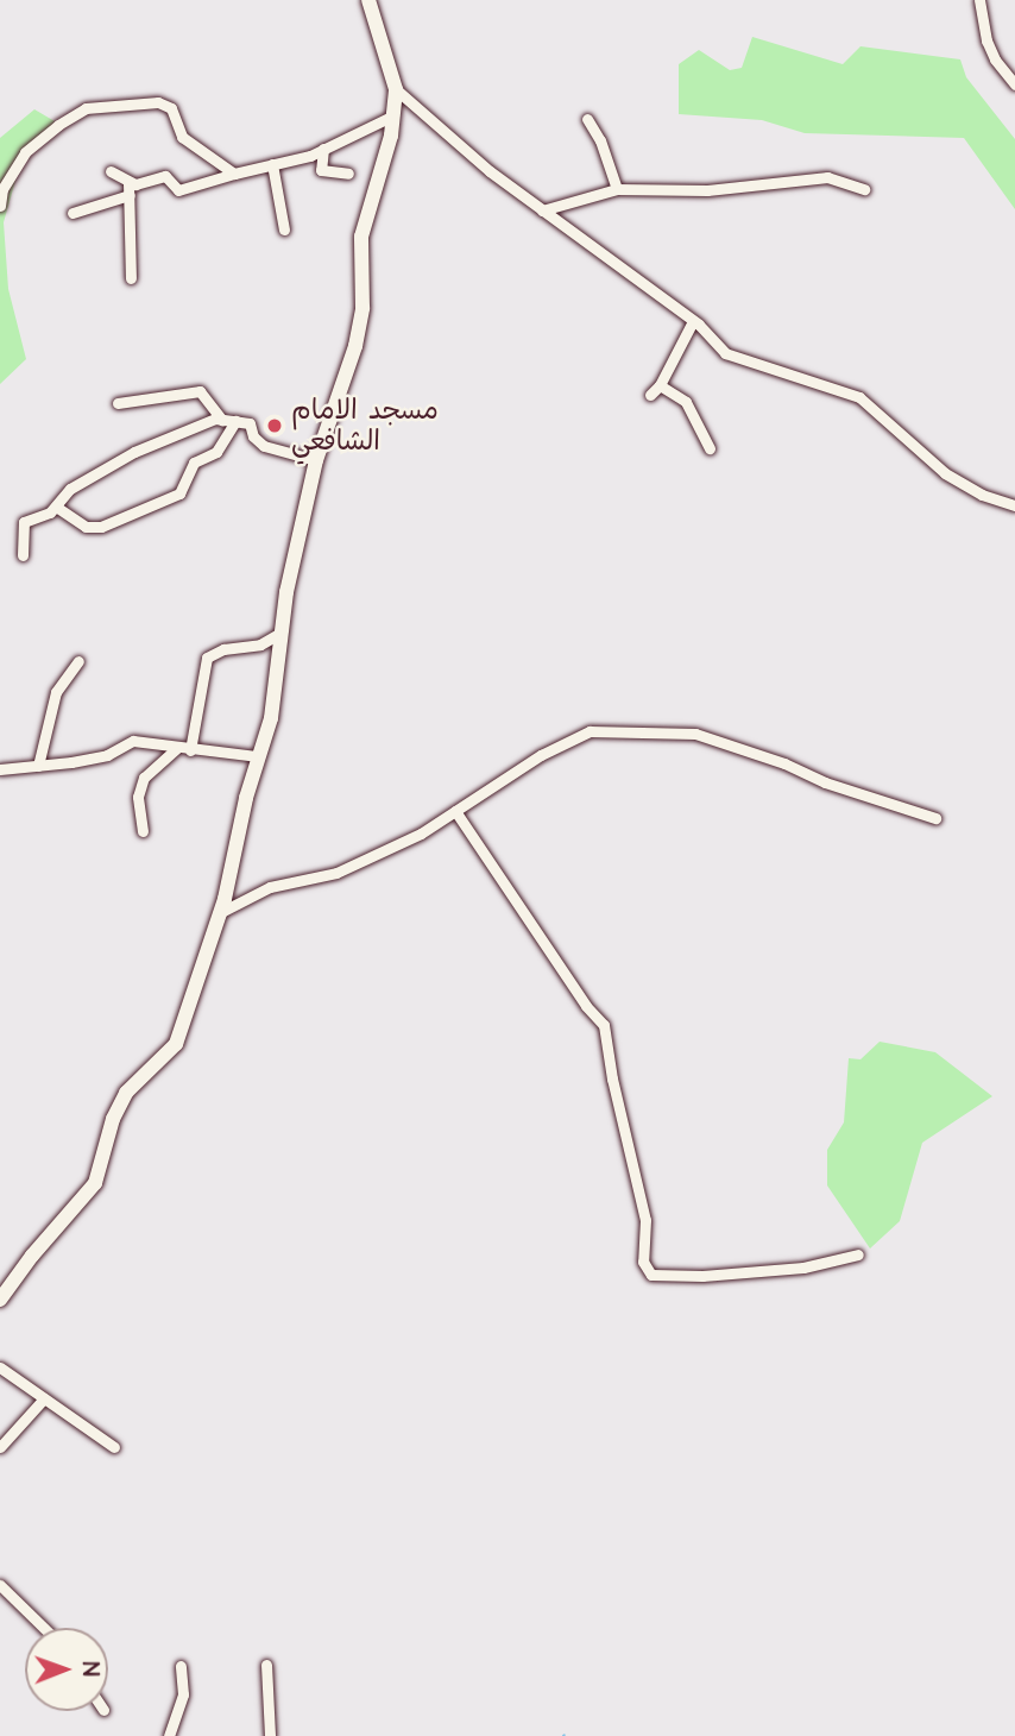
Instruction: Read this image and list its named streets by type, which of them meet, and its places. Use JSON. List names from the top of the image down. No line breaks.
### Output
{"places":["مسجد الامام الشافعي"],"north":"right"}
